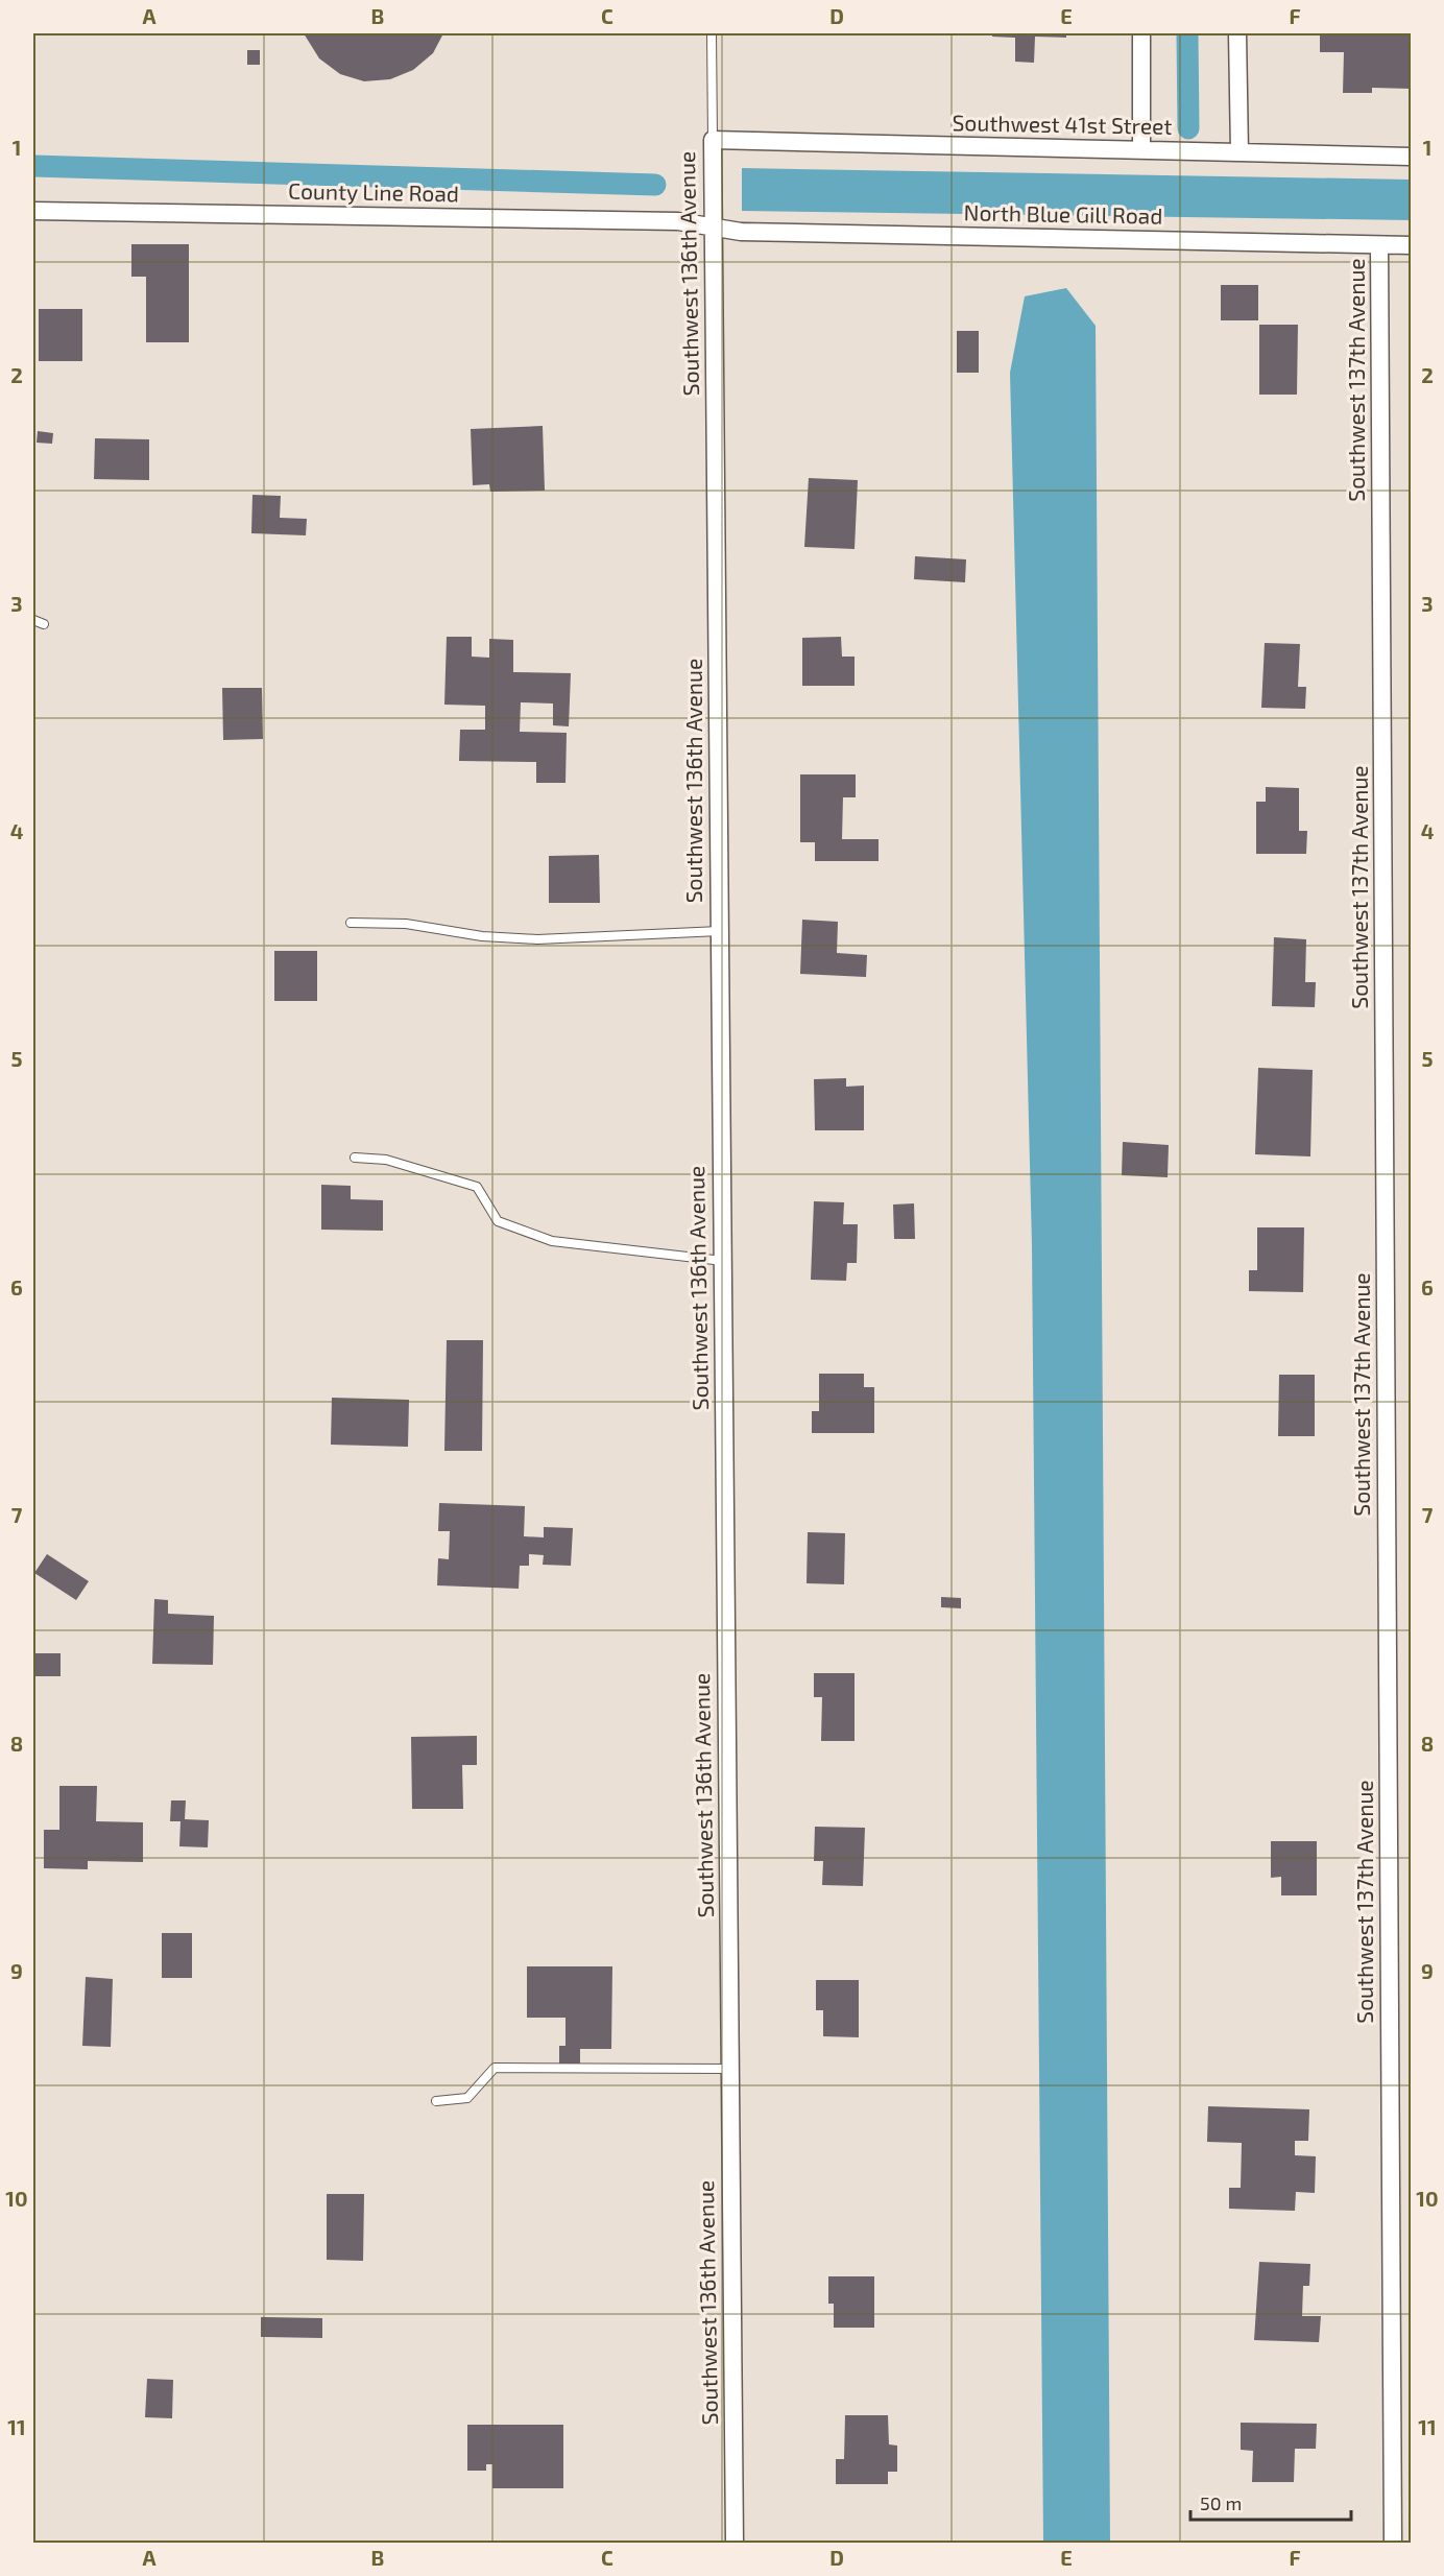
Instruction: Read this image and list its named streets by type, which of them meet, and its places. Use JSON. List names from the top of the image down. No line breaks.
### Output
{"streets":{"street":["Southwest 41st Street","County Line Road","North Blue Gill Road","Southwest 136th Avenue","Southwest 137th Avenue"]},"crossings":[["Southwest 41st Street","Southwest 136th Avenue"],["County Line Road","North Blue Gill Road"],["County Line Road","Southwest 136th Avenue"],["North Blue Gill Road","Southwest 136th Avenue"],["North Blue Gill Road","Southwest 137th Avenue"]],"scale_bar":"50 m","grid":{"columns":["A","B","C","D","E","F"],"rows":["1","2","3","4","5","6","7","8","9","10","11"]}}
